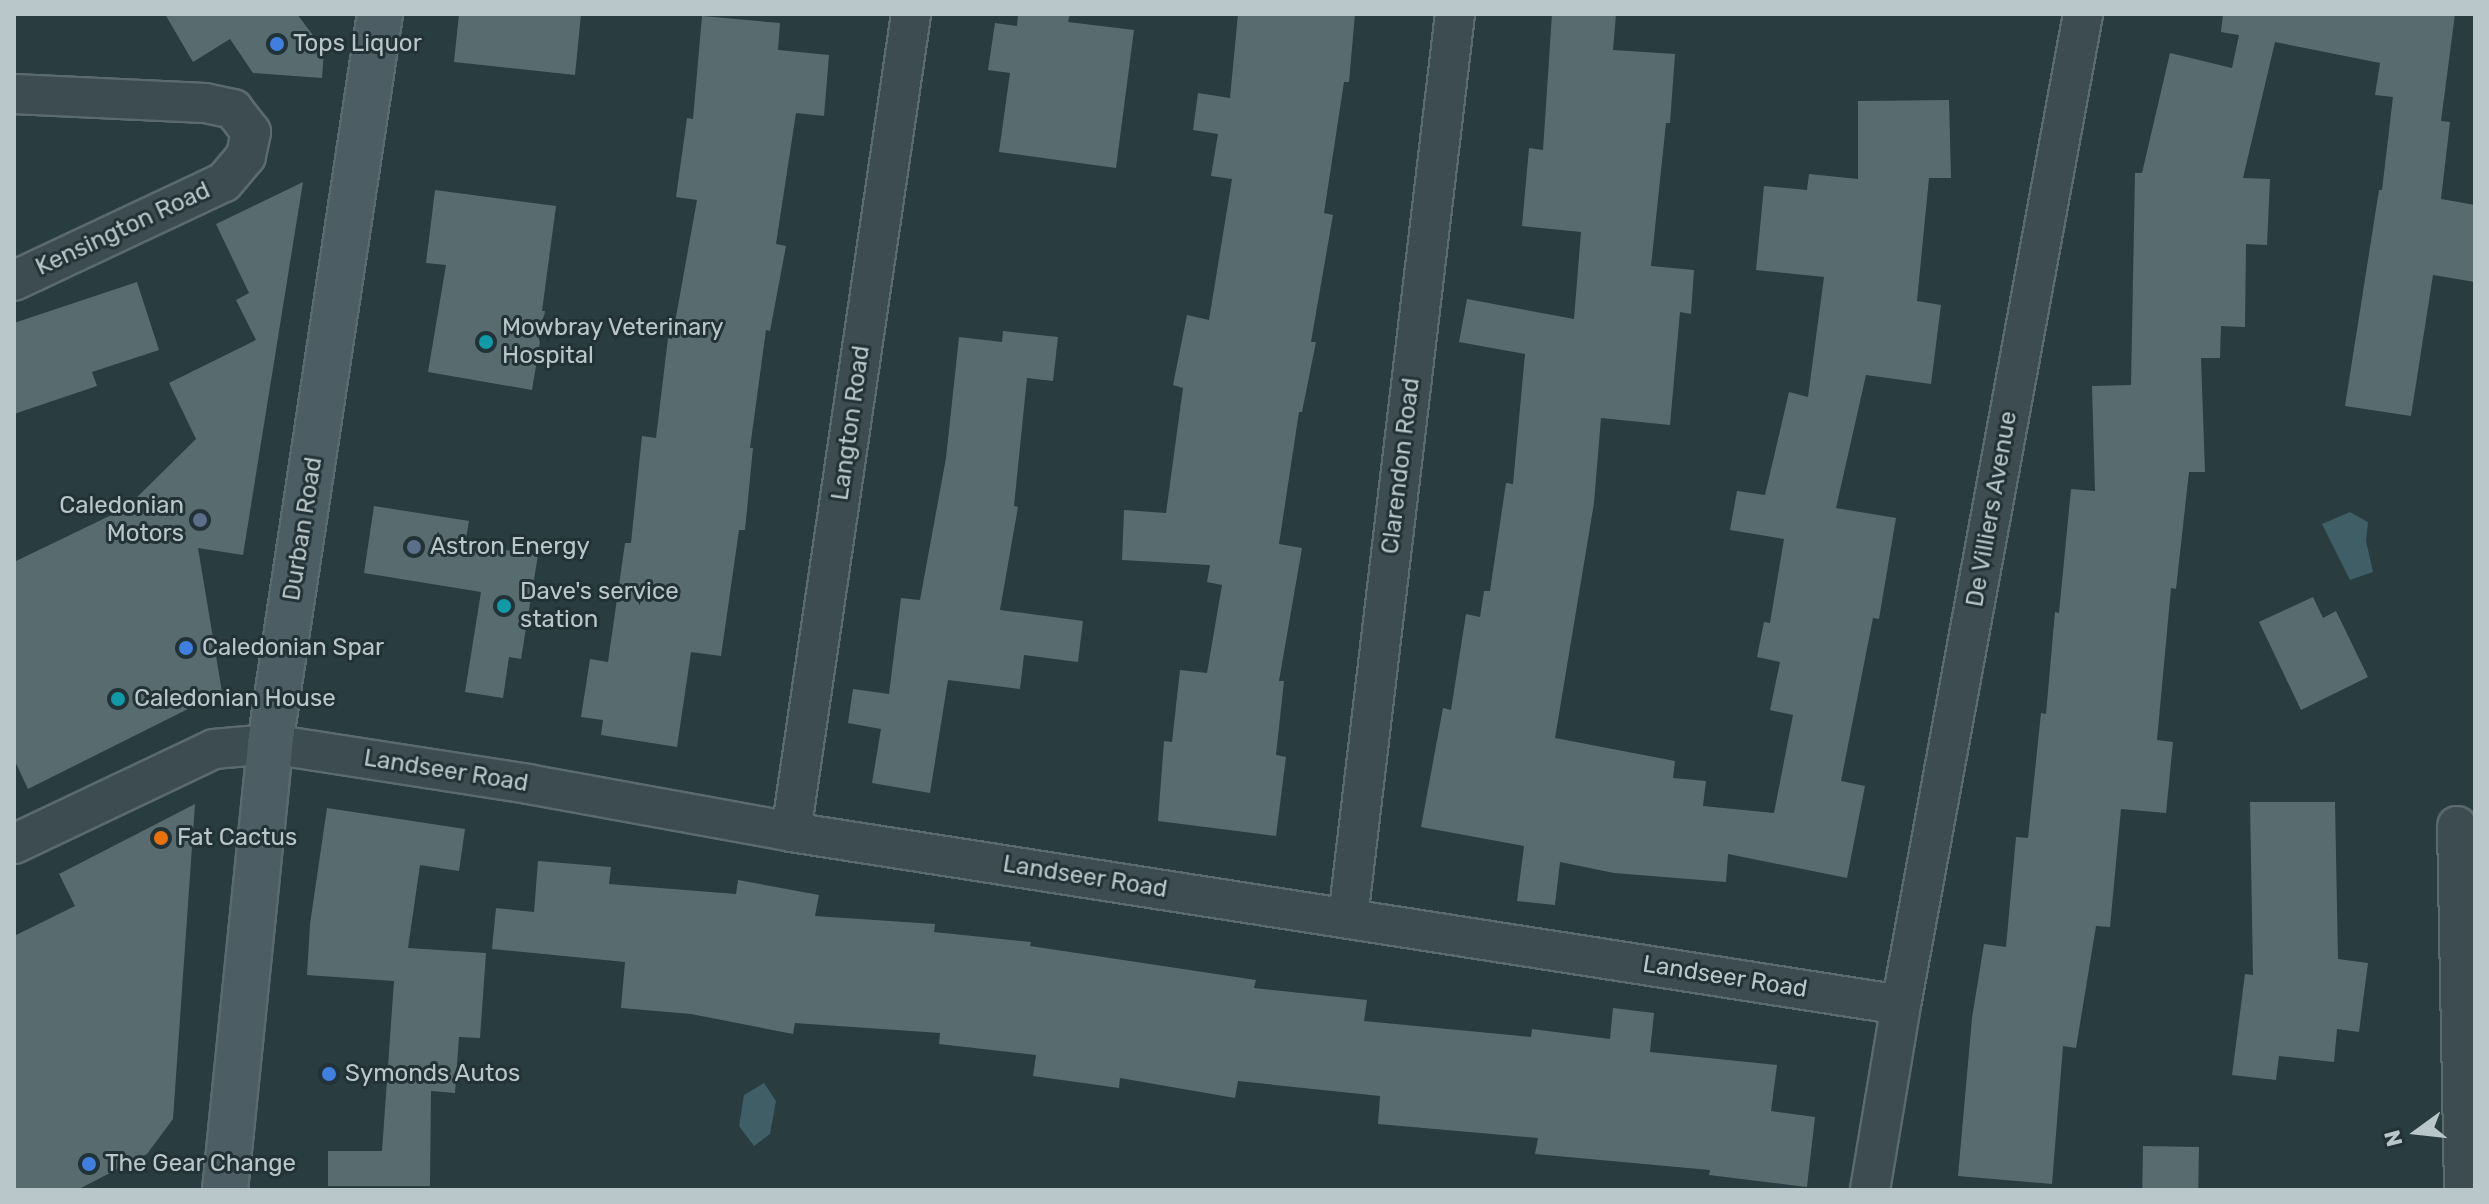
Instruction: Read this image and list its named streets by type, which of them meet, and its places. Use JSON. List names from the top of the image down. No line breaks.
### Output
{"streets":{"main road":["Durban Road"],"street":["Kensington Road","Langton Road","Clarendon Road","De Villiers Avenue","Landseer Road"]},"crossings":[["Langton Road","Landseer Road"],["Clarendon Road","Landseer Road"],["De Villiers Avenue","Landseer Road"],["Durban Road","Landseer Road"]],"places":["Tops Liquor","Mowbray Veterinary Hospital","Caledonian Motors","Astron Energy","Dave's service station","Caledonian Spar","Caledonian House","Fat Cactus","Symonds Autos","The Gear Change"],"north":"left"}
